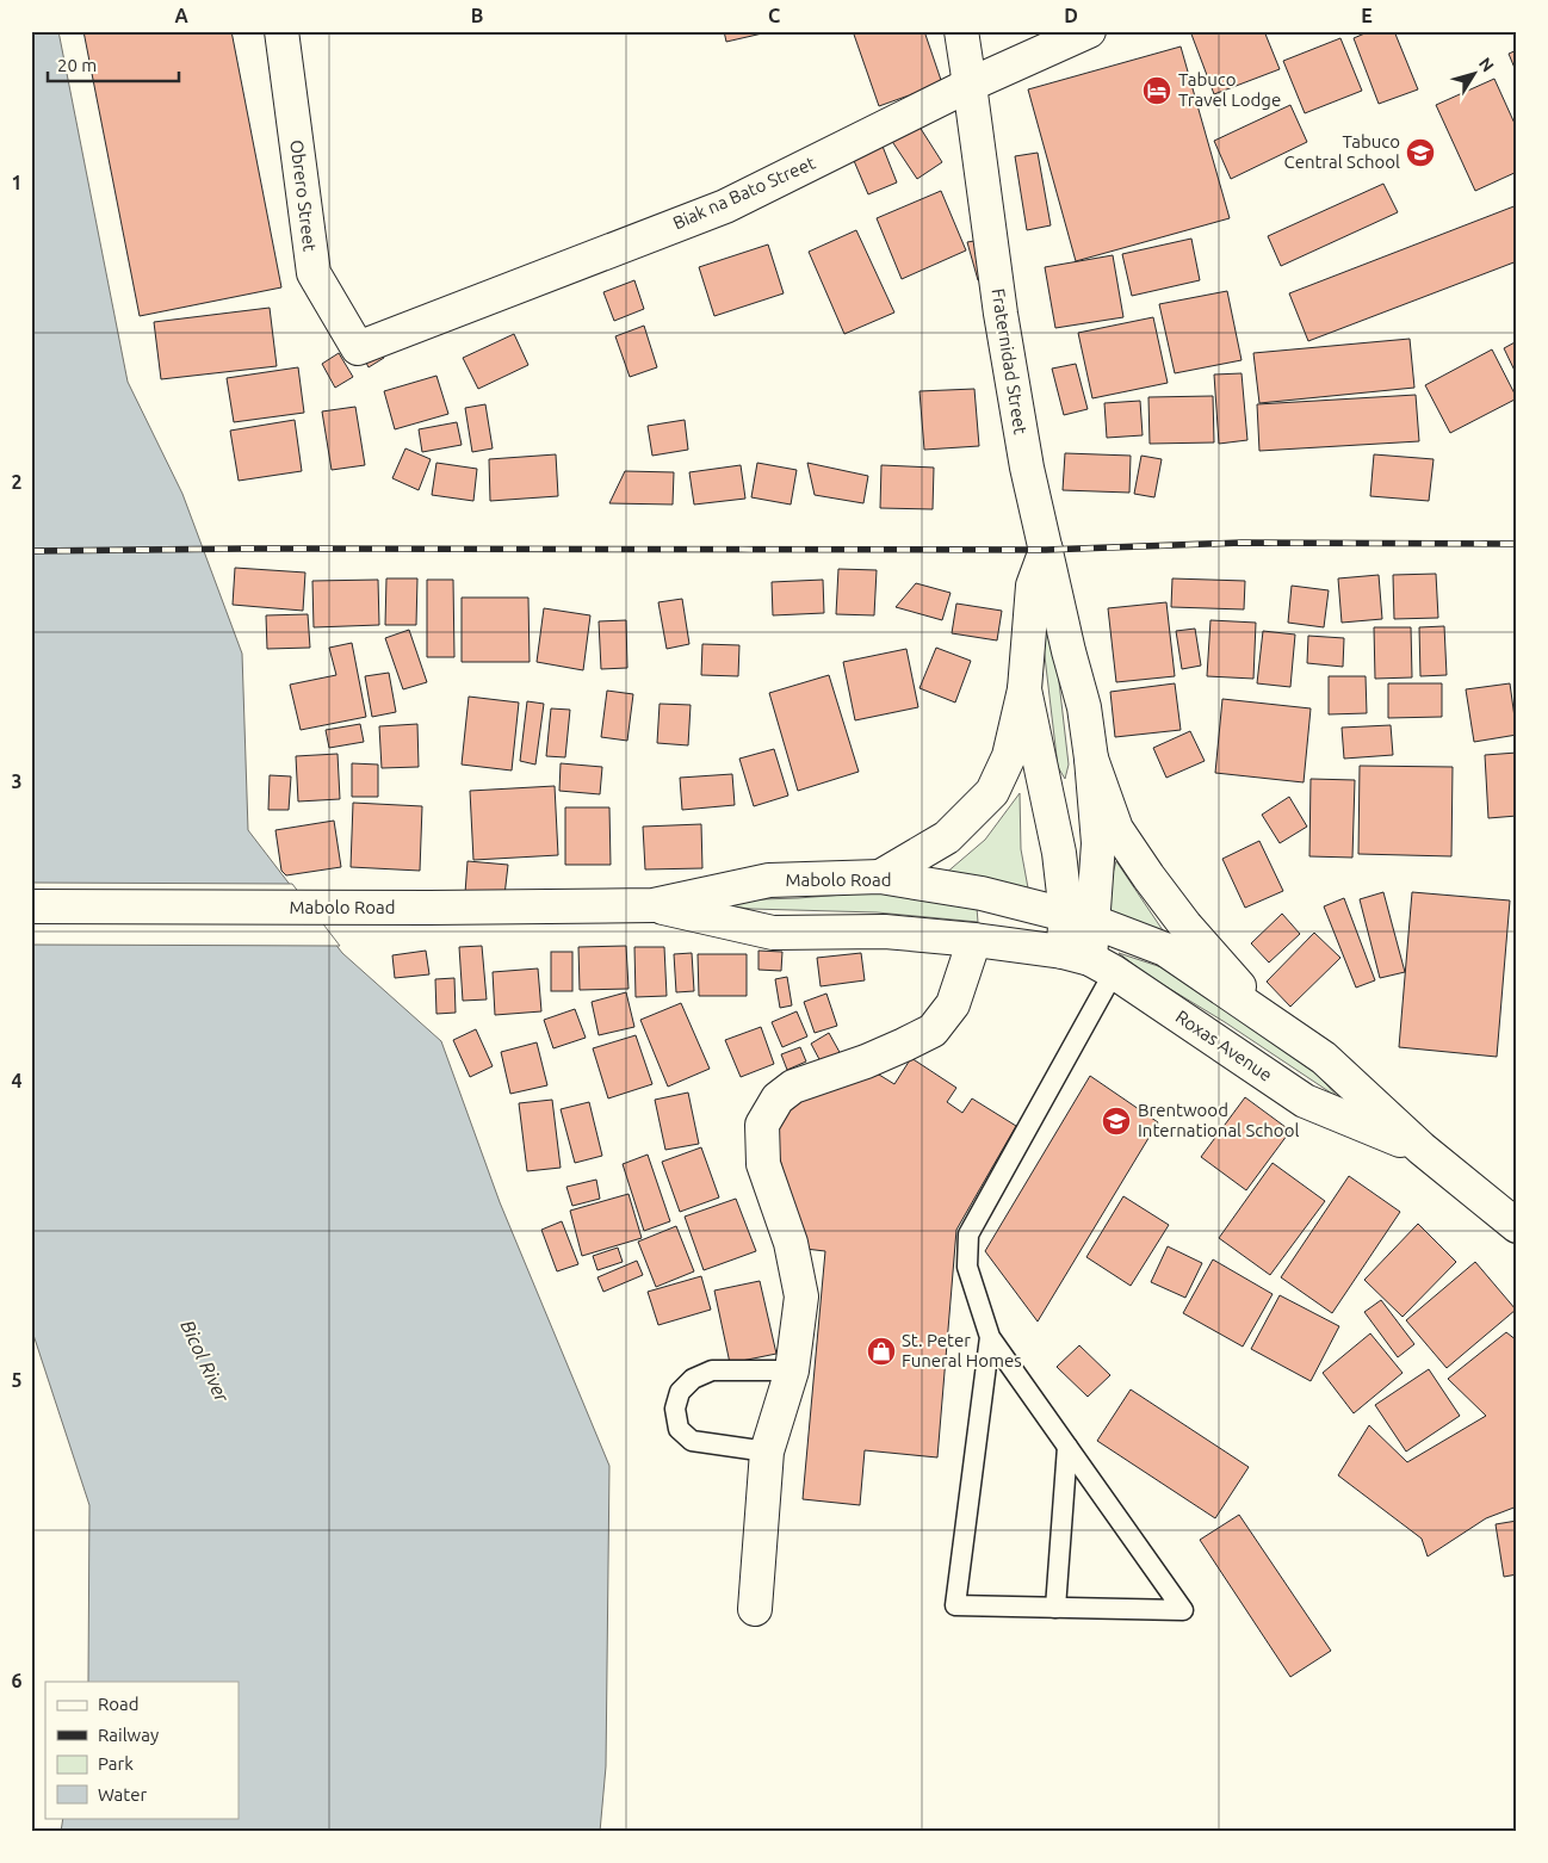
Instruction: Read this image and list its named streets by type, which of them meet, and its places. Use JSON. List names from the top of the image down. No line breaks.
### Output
{"streets":{"main road":["Biak na Bato Street","Obrero Street","Fraternidad Street","Mabolo Road","Roxas Avenue"]},"crossings":[["Biak na Bato Street","Obrero Street"],["Biak na Bato Street","Fraternidad Street"],["Mabolo Road","Roxas Avenue"]],"water":["Bicol River"],"places":{"hotel":["Tabuco Travel Lodge"],"school or university":["Tabuco Central School","Brentwood International School"],"shop":["St. Peter Funeral Homes"]},"legend":["Road","Railway","Park","Water"],"scale_bar":"20 m","north":"top right","grid":{"columns":["A","B","C","D","E"],"rows":["1","2","3","4","5","6"]}}
